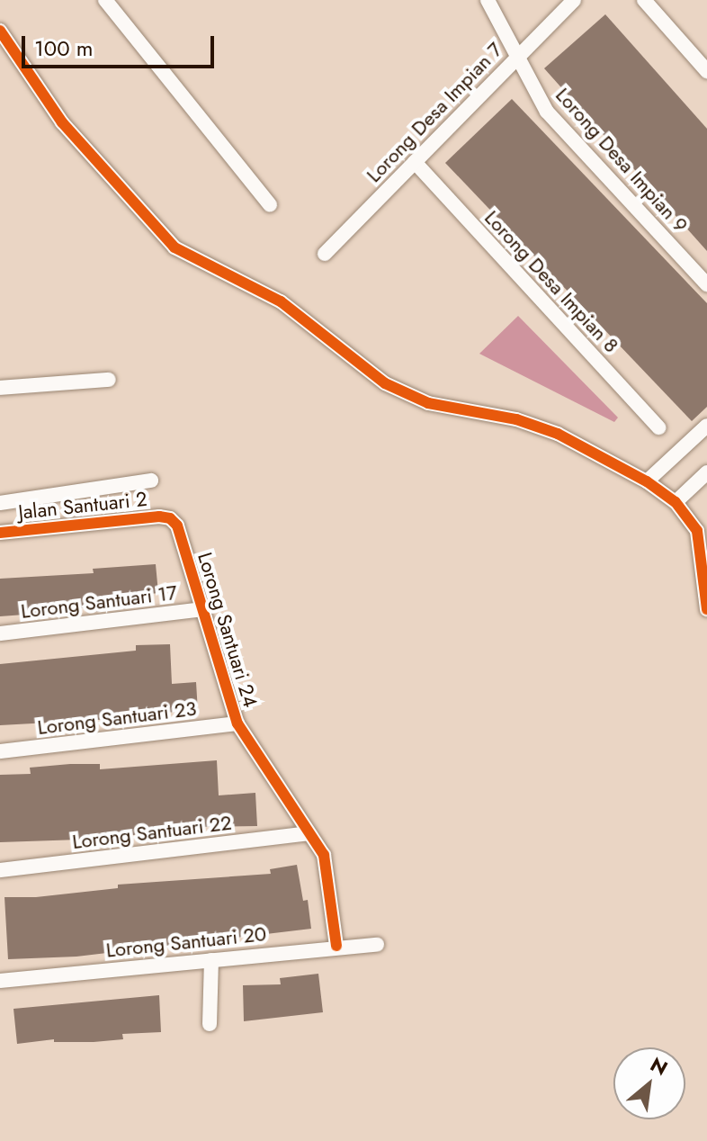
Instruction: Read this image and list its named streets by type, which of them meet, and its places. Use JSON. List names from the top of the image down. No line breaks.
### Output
{"streets":{"street":["Lorong Desa Impian 7","Lorong Desa Impian 9","Lorong Desa Impian 8","Jalan Santuari 2","Lorong Santuari 17","Lorong Santuari 24","Lorong Santuari 23","Lorong Santuari 22","Lorong Santuari 20"]},"crossings":[["Lorong Desa Impian 7","Lorong Desa Impian 9"],["Lorong Desa Impian 7","Lorong Desa Impian 8"],["Jalan Santuari 2","Lorong Santuari 24"],["Lorong Santuari 17","Lorong Santuari 24"],["Lorong Santuari 24","Lorong Santuari 23"],["Lorong Santuari 24","Lorong Santuari 22"],["Lorong Santuari 24","Lorong Santuari 20"]],"scale_bar":"100 m","north":"top right"}
